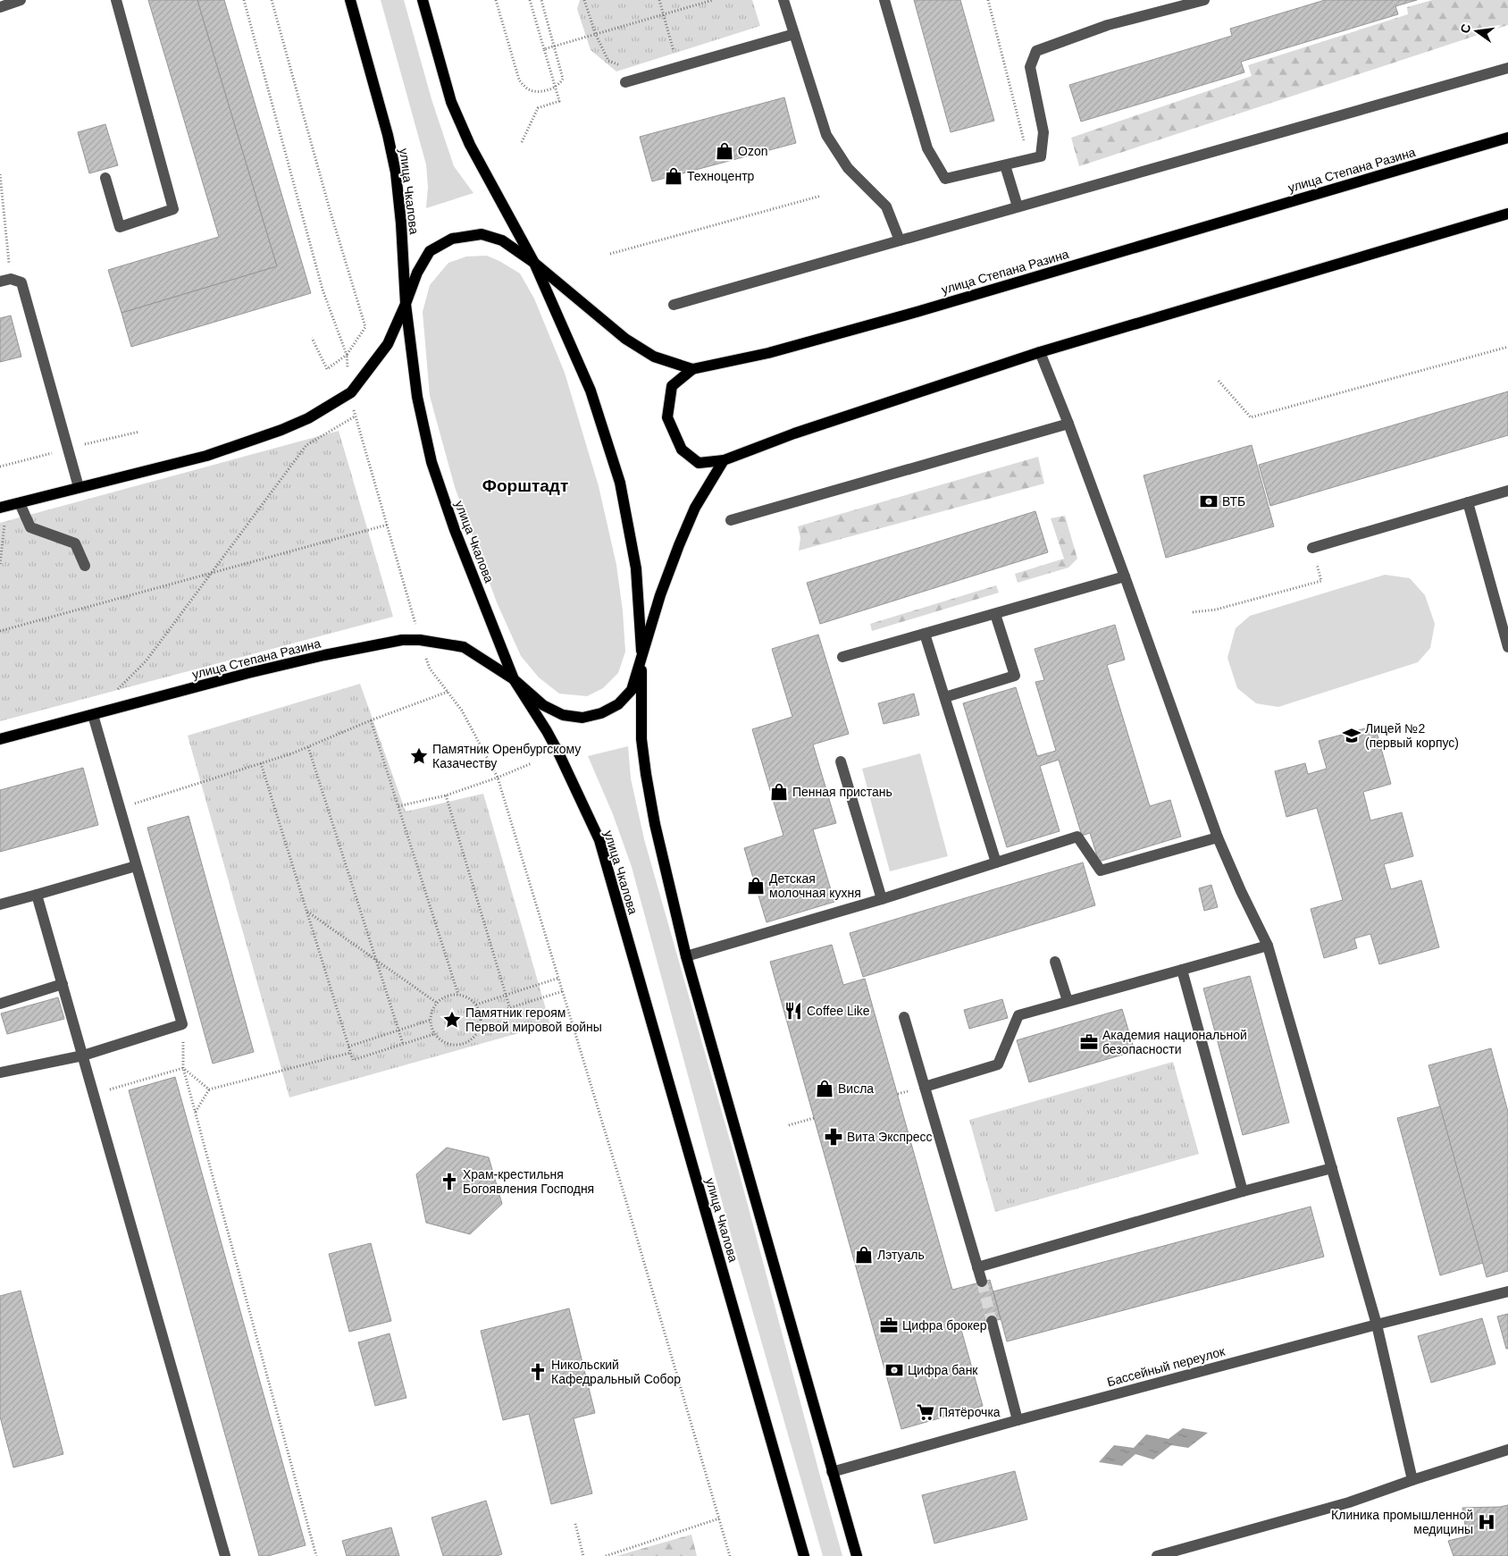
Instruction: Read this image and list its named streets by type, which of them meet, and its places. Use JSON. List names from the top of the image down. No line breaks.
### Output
{"streets":{"main road":["улица Степана Разина","улица Чкалова"],"street":["Бассейный переулок"]},"crossings":[["улица Степана Разина","улица Чкалова"]],"districts":["Форштадт"],"places":{"shop":["Ozon","Техноцентр","Пенная пристань","Детская молочная кухня","Висла","Лэтуаль"],"bank":["ВТБ","Цифра банк"],"school or university":["Лицей №2 (первый корпус)"],"place":["Памятник Оренбургскому Казачеству","Памятник героям Первой мировой войны"],"restaurant":["Coffee Like"],"office":["Академия национальной безопасности","Цифра брокер"],"pharmacy":["Вита Экспресс"],"church":["Храм-крестильня Богоявления Господня","Никольский Кафедральный Собор"],"supermarket":["Пятёрочка"],"hospital":["Клиника промышленной медицины"]},"north":"left"}
